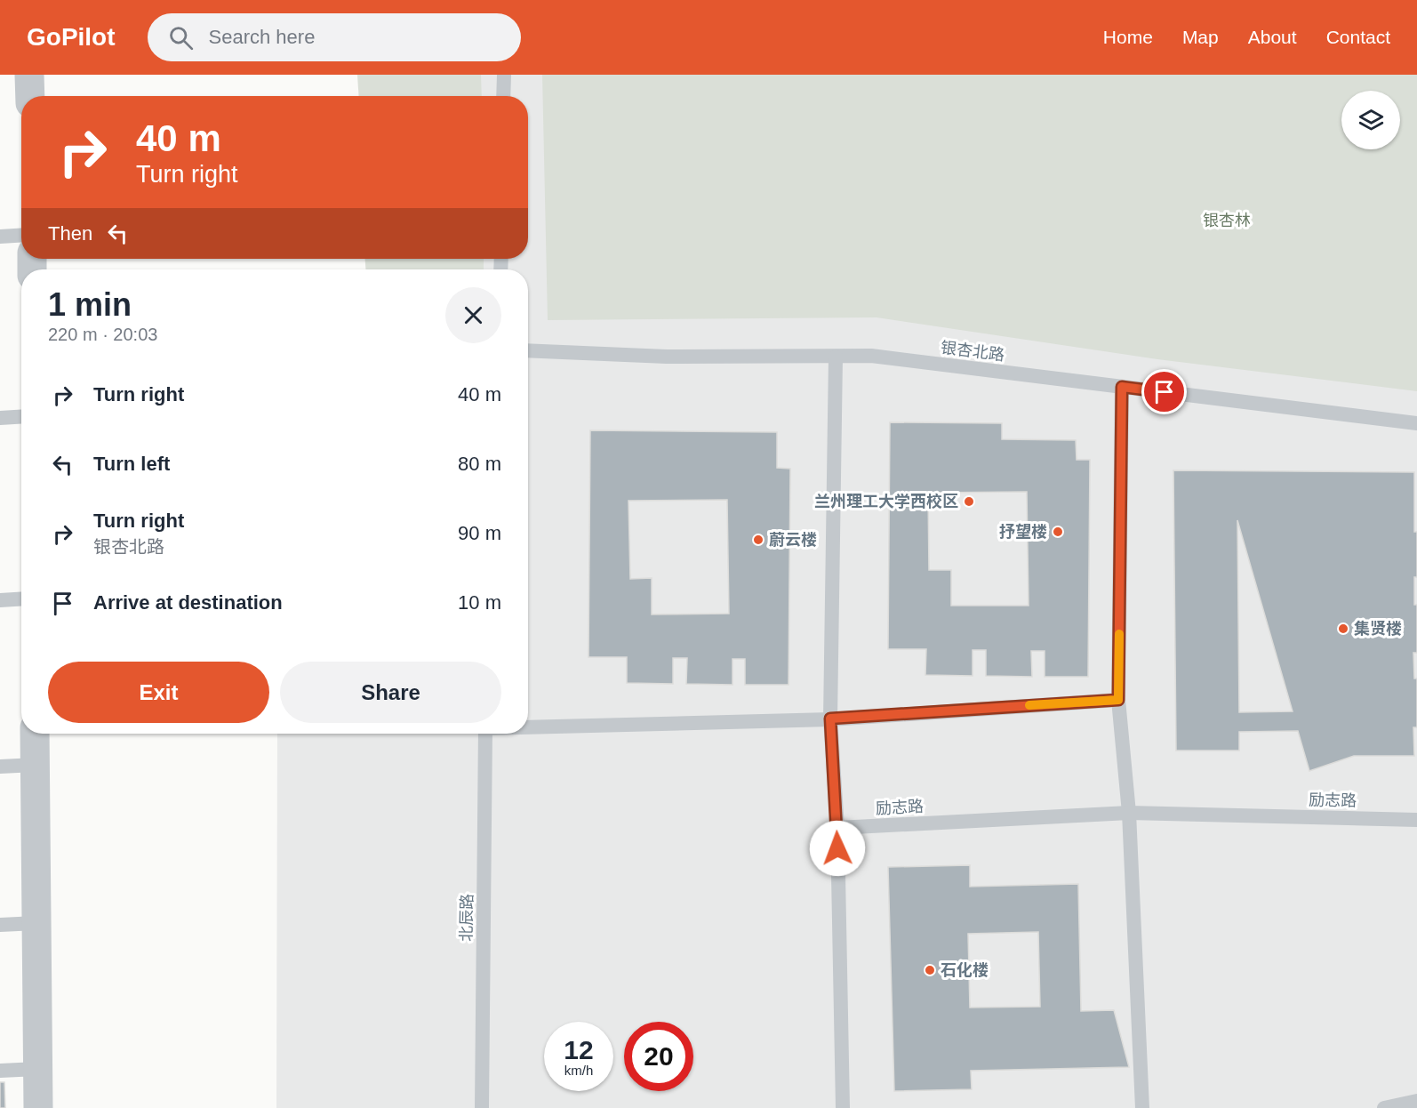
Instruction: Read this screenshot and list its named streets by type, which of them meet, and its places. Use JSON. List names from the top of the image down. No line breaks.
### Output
{"streets":{"lane":["银杏北路","励志路","北辰路"]},"parks":["银杏林"],"places":["兰州理工大学西校区","抒望楼","蔚云楼","集贤楼","石化楼"],"page":{"header":"GoPilot","search":"Search here","nav":["Home","Map","About","Contact"],"turn":["40 m","Turn right"],"then":"Then","heading":["1 min","220 m · 20:03"],"list":[{"name":"Turn right","value":"40 m"},{"name":"Turn left","value":"80 m"},{"name":"Turn right","note":"银杏北路","value":"90 m"},{"name":"Arrive at destination","value":"10 m"}],"buttons":["Exit","Share"],"speed":"12 km/h","limit":"20"}}
